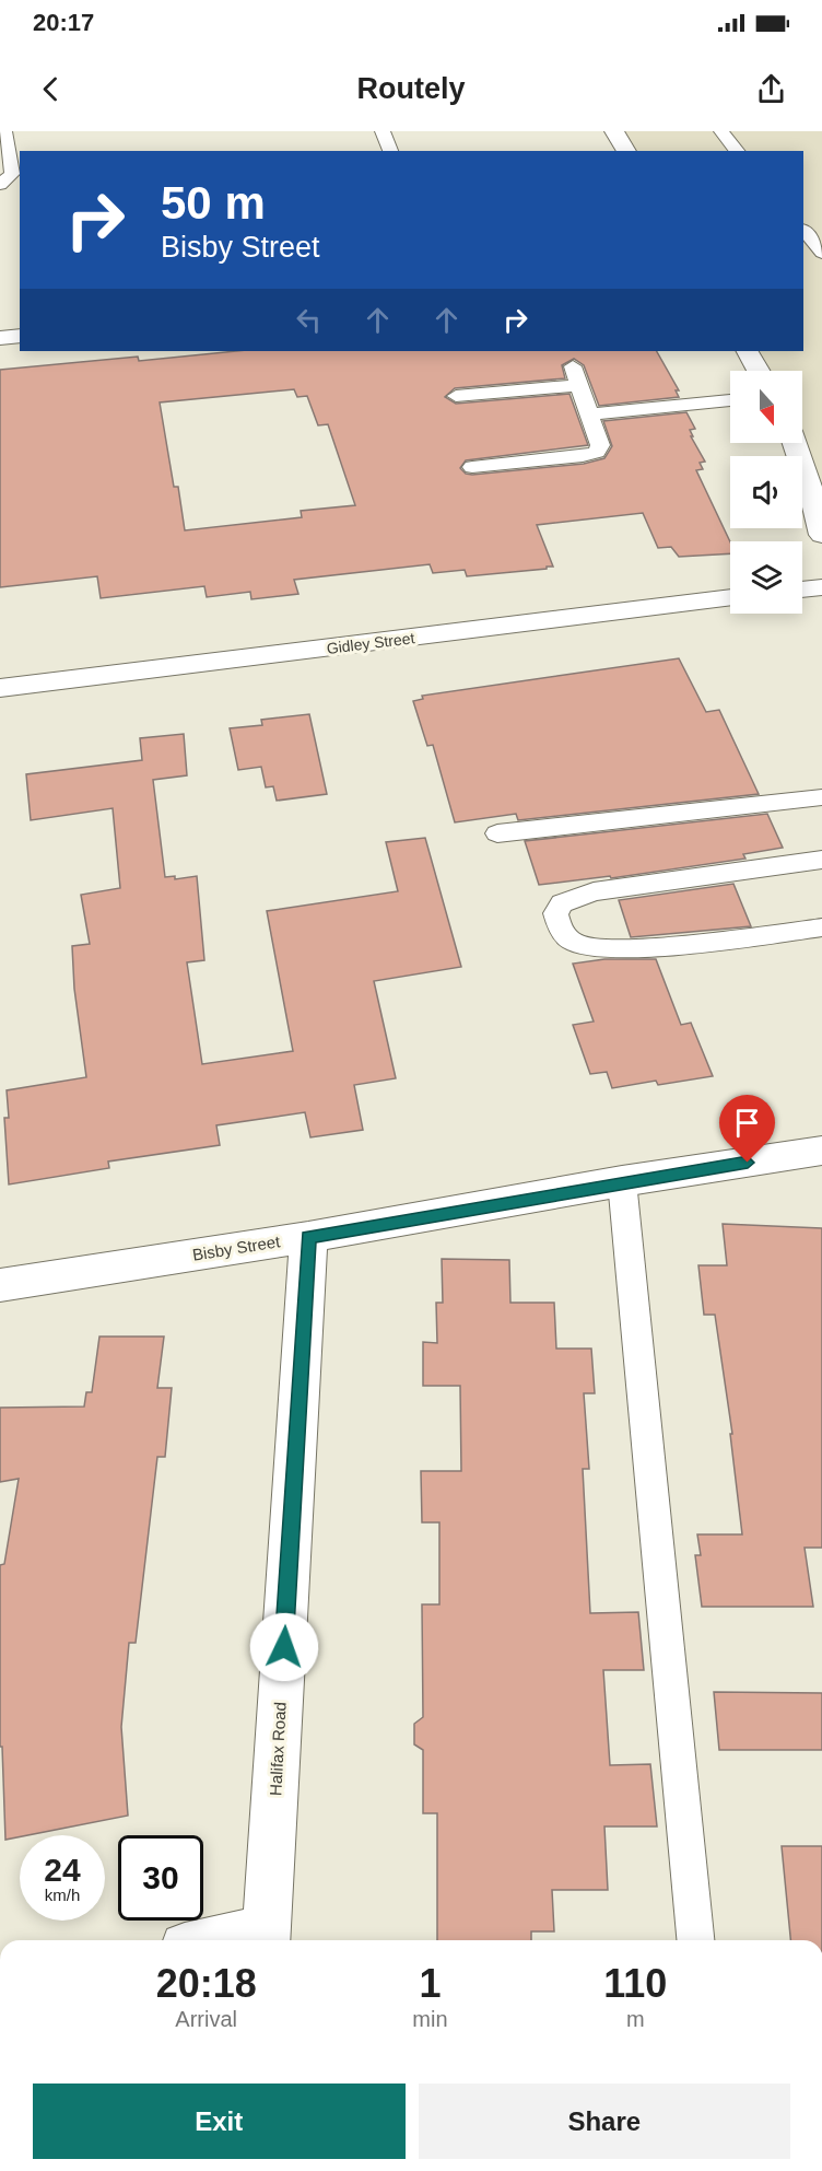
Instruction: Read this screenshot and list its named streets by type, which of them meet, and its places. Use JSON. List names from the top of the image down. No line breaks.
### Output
{"streets":{"street":["Gidley Street","Bisby Street","Halifax Road"]},"crossings":[["Bisby Street","Halifax Road"]],"north":"bottom","page":{"status":"20:17","header":"Routely","turn":["50 m","Bisby Street"],"speed":"24 km/h","limit":"30","eta":["20:18","Arrival","1","min","110","m"],"buttons":["Exit","Share"]}}
